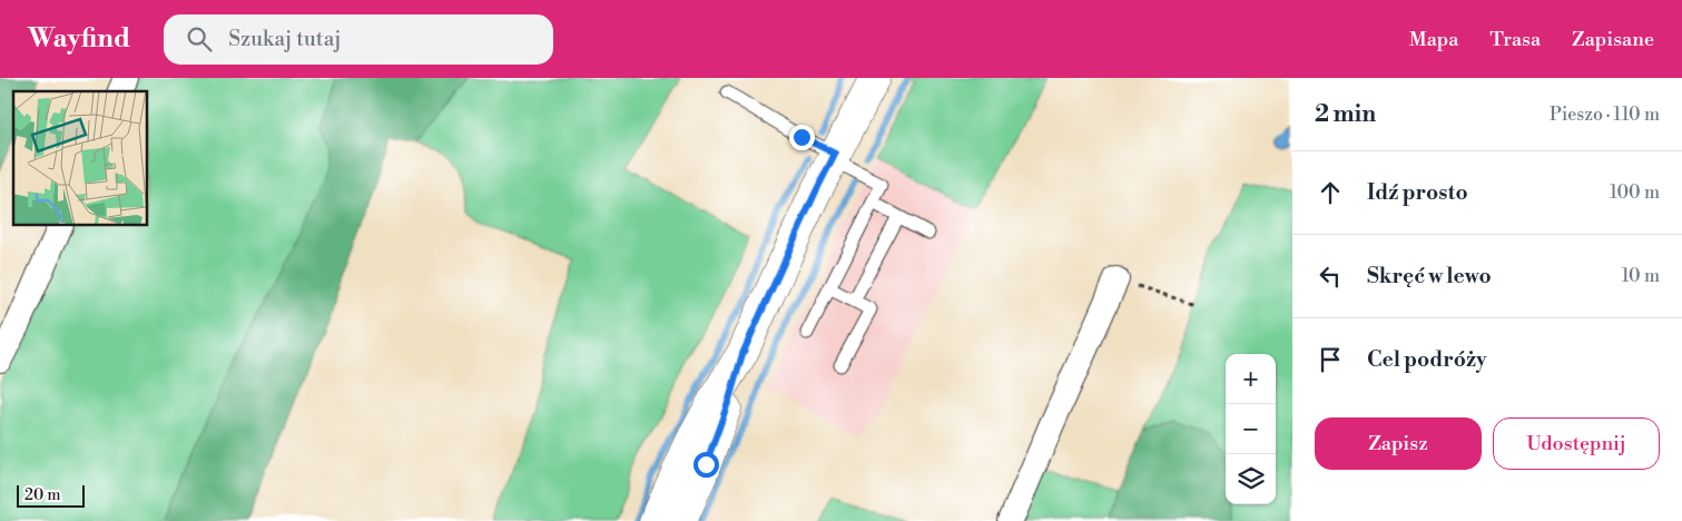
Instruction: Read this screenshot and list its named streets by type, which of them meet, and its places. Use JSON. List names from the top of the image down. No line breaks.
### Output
{"scale_bar":"20 m","page":{"header":"Wayfind","search":"Szukaj tutaj","nav":["Mapa","Trasa","Zapisane"],"heading":["2 min","Pieszo · 110 m"],"list":[["Idź prosto","100 m"],["Skręć w lewo","10 m"],"Cel podróży"],"map_buttons":["+","−"],"buttons":["Zapisz","Udostępnij"],"scale":"20 m"}}
